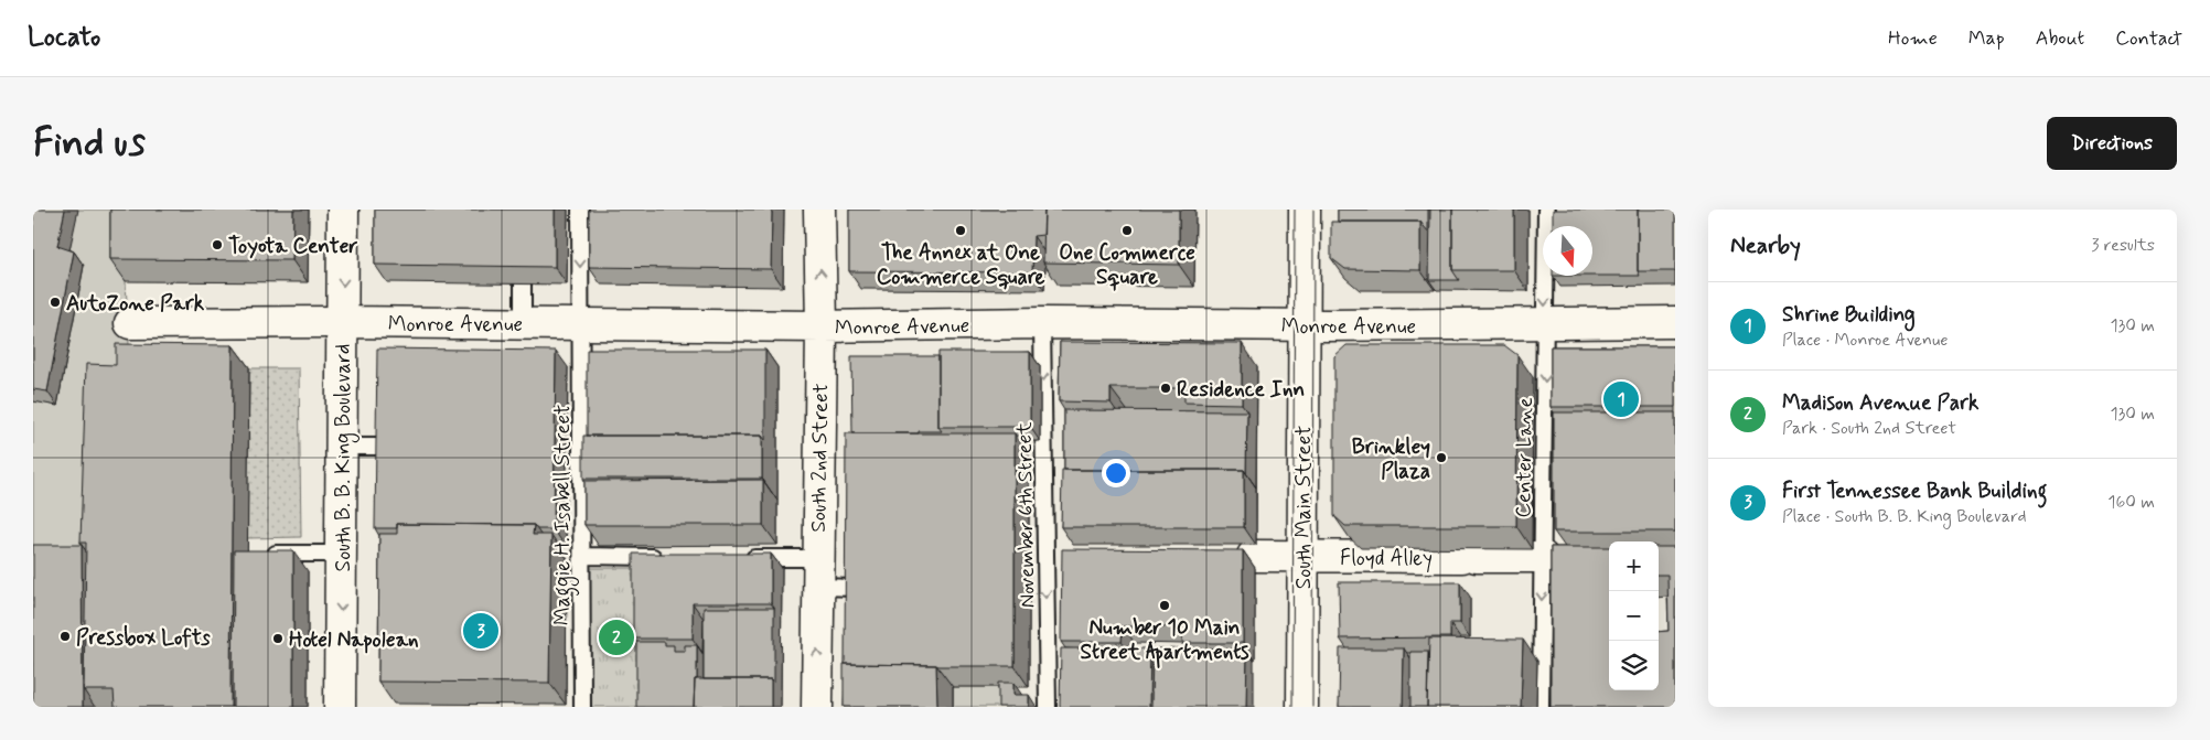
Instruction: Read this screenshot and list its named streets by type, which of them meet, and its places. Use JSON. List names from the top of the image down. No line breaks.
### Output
{"streets":{"street":["Monroe Avenue","South B. B. King Boulevard","South 2nd Street","South Main Street","Floyd Alley"],"lane":["Center Lane","Maggie H. Isabell Street","November 6th Street"]},"crossings":[["Monroe Avenue","South B. B. King Boulevard"],["Monroe Avenue","South 2nd Street"],["Monroe Avenue","Center Lane"],["Monroe Avenue","South Main Street"],["Monroe Avenue","Maggie H. Isabell Street"],["Monroe Avenue","November 6th Street"],["Center Lane","Floyd Alley"],["South Main Street","Floyd Alley"]],"one_way":["South B. B. King Boulevard","South 2nd Street","Center Lane","November 6th Street"],"places":["The Annex at One Commerce Square","One Commerce Square","Toyota Center","AutoZone Park","Residence Inn","Brinkley Plaza","Number 10 Main Street Apartments","Pressbox Lofts","Hotel Napolean"],"north":"bottom","page":{"header":"Locato","nav":["Home","Map","About","Contact"],"buttons":"Directions","title":"Find us","heading":["Nearby","3 results"],"list":[{"mark":"1","name":"Shrine Building","note":"Place · Monroe Avenue","value":"130 m"},{"mark":"2","name":"Madison Avenue Park","note":"Park · South 2nd Street","value":"130 m"},{"mark":"3","name":"First Tennessee Bank Building","note":"Place · South B. B. King Boulevard","value":"160 m"}],"pins":["1","3","2"],"map_buttons":["+","−"]}}
